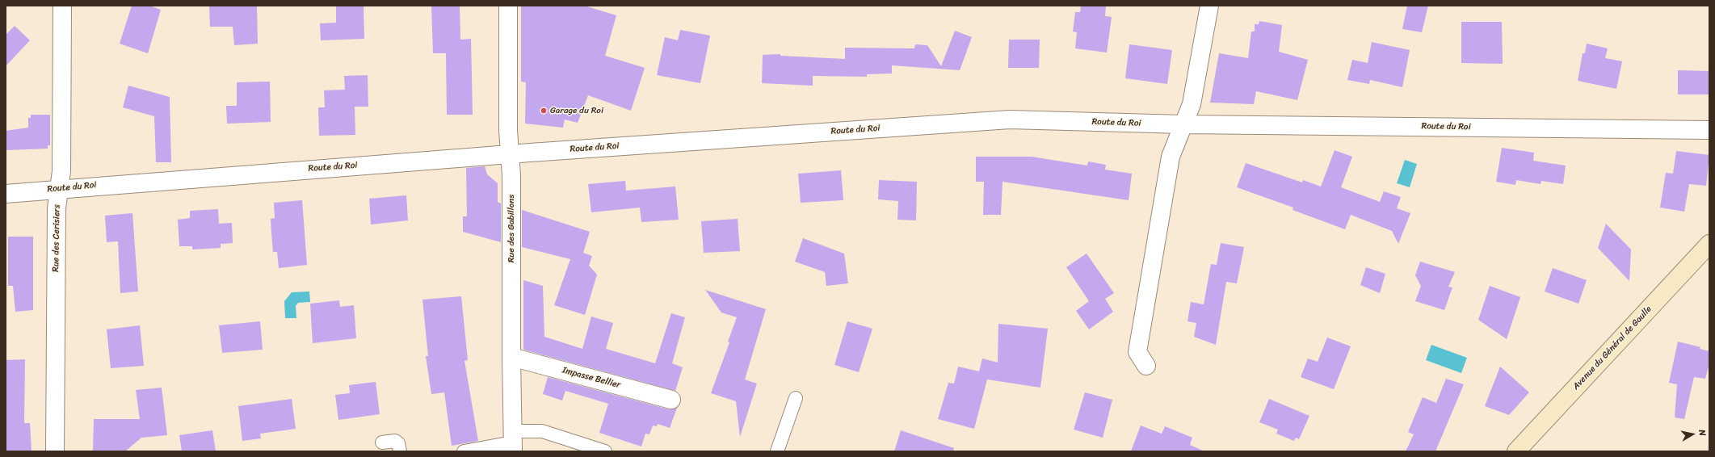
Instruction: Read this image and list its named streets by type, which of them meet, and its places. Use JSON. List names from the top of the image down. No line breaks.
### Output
{"streets":{"main road":["Avenue du Général de Gaulle"],"street":["Route du Roi","Rue des Gabillons","Rue des Cerisiers","Impasse Bellier"]},"crossings":[["Route du Roi","Rue des Gabillons"],["Route du Roi","Rue des Cerisiers"],["Rue des Gabillons","Impasse Bellier"]],"places":["Garage du Roi"],"north":"right"}
